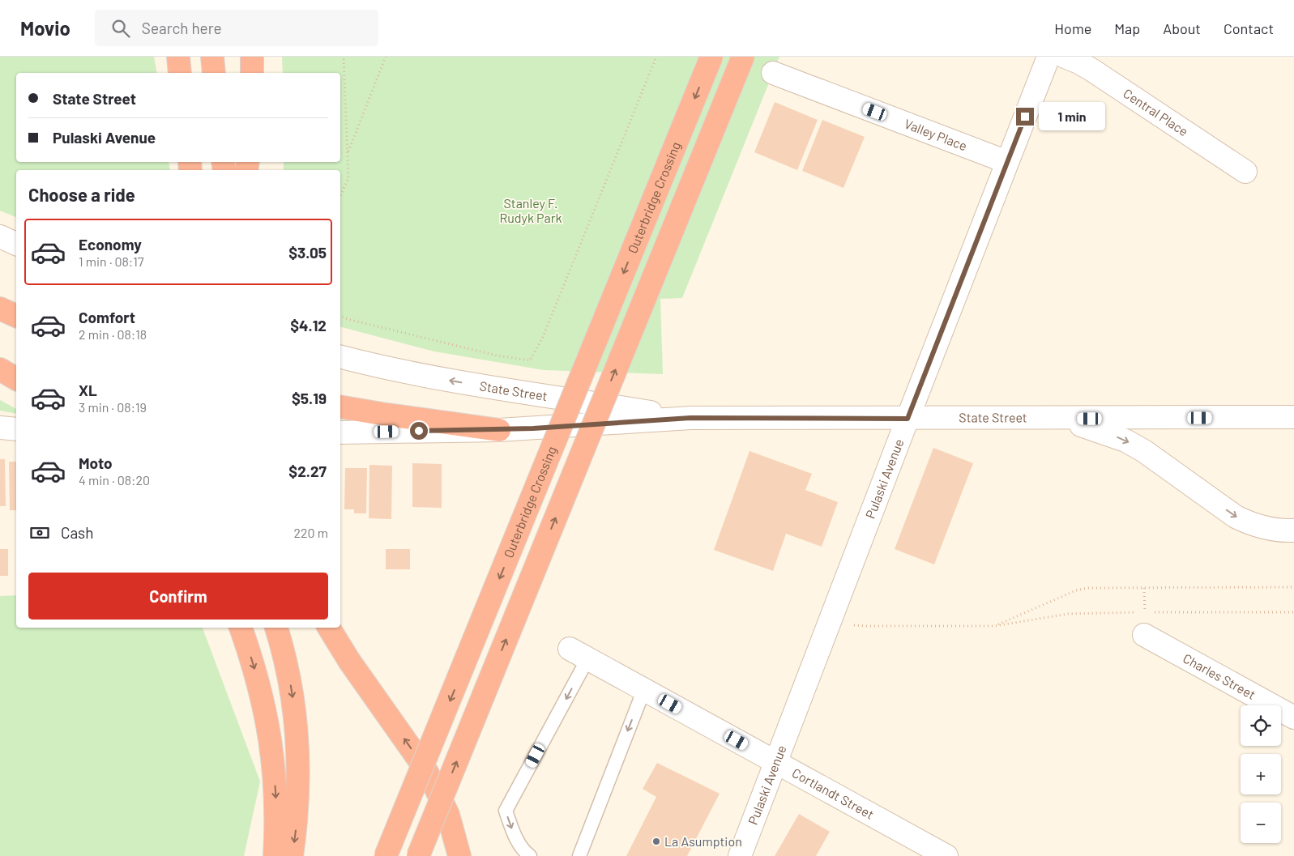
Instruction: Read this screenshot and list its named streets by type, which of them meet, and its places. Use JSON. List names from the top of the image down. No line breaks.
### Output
{"streets":{"highway":["Outerbridge Crossing"],"street":["Central Place","Valley Place","State Street","Pulaski Avenue","Charles Street","Cortlandt Street"]},"crossings":[["Valley Place","Pulaski Avenue"],["State Street","Pulaski Avenue"],["Pulaski Avenue","Cortlandt Street"]],"parks":["Stanley F. Rudyk Park"],"places":["La Asumption"],"page":{"header":"Movio","search":"Search here","nav":["Home","Map","About","Contact"],"banner":["State Street","Pulaski Avenue"],"bubble":"1 min","heading":"Choose a ride","list":[{"name":"Economy","note":"1 min · 08:17","value":"$3.05"},{"name":"Comfort","note":"2 min · 08:18","value":"$4.12"},{"name":"XL","note":"3 min · 08:19","value":"$5.19"},{"name":"Moto","note":"4 min · 08:20","value":"$2.27"}],"pay":["Cash","220 m"],"buttons":"Confirm","map_buttons":["+","−"]}}
